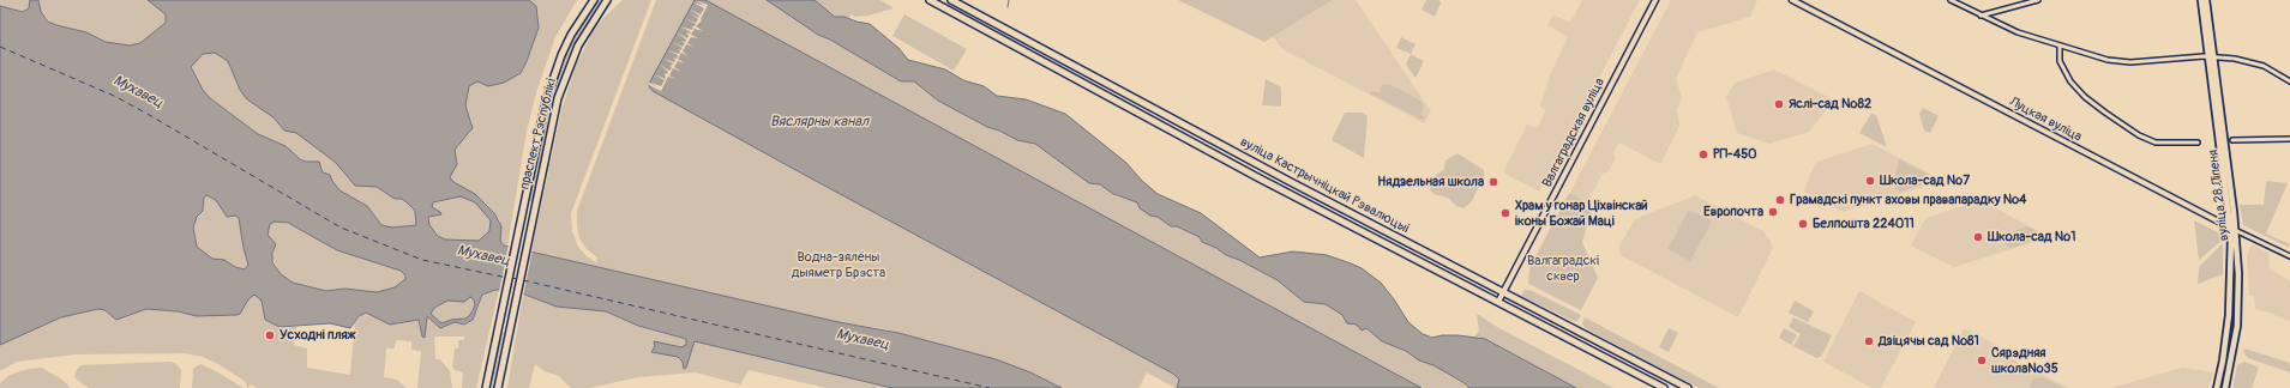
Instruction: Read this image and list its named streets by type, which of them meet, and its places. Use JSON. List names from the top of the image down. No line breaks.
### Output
{"streets":{"highway":["праспект Рэспублікі","вуліца Кастрычніцкай Рэвалюцыі"],"main road":["Луцкая вуліца","Валгаградская вуліца","вуліца 28 Ліпеня"]},"crossings":[["Луцкая вуліца","вуліца 28 Ліпеня"],["Валгаградская вуліца","вуліца Кастрычніцкай Рэвалюцыі"]],"water":["Мухавец","Вяслярны канал"],"parks":["Водна-зялёны дыяметр Брэста","Валгаградскі сквер"],"places":["Яслі-сад №82","РП-450","Школа-сад №7","Нядзельная школа","Грамадскі пункт аховы правапарадку №4","Европочта","Храм у гонар Ціхвінскай іконы Божай Маці","Белпошта 224011","Школа-сад №1","Усходні пляж","Дзіцячы сад №81","Сярэдняя школа№35"]}
